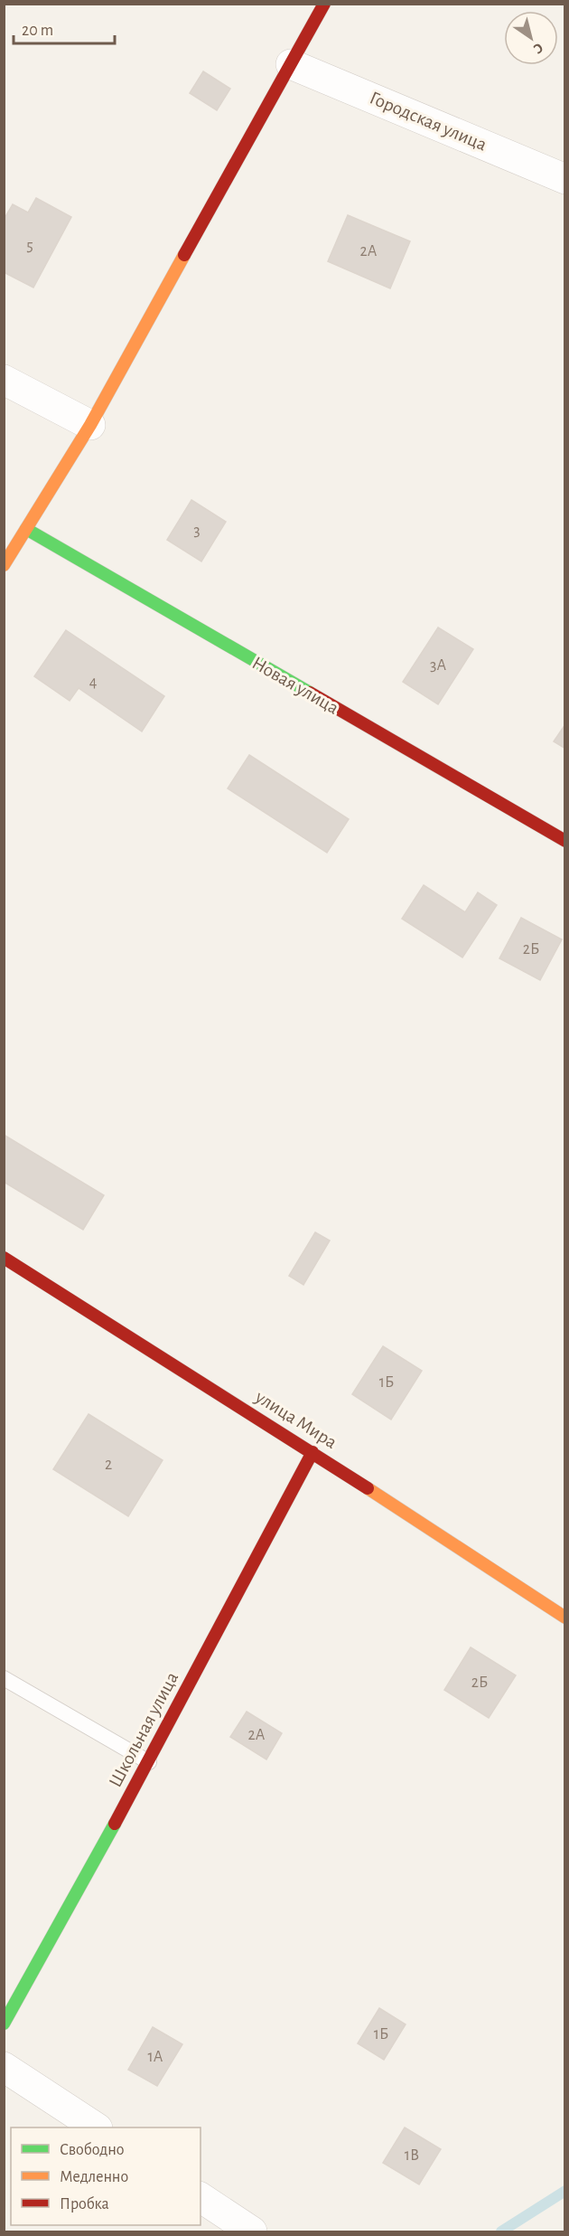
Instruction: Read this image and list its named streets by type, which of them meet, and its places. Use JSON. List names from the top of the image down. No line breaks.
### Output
{"streets":{"street":["Городская улица","Новая улица","улица Мира","Школьная улица"]},"crossings":[["улица Мира","Школьная улица"]],"house_numbers":["5","2А","3","3А","4","2Б","1Б","2","2Б","2А","1Б","1А","1В"],"legend":["Свободно","Медленно","Пробка"],"scale_bar":"20 m","north":"bottom right"}
